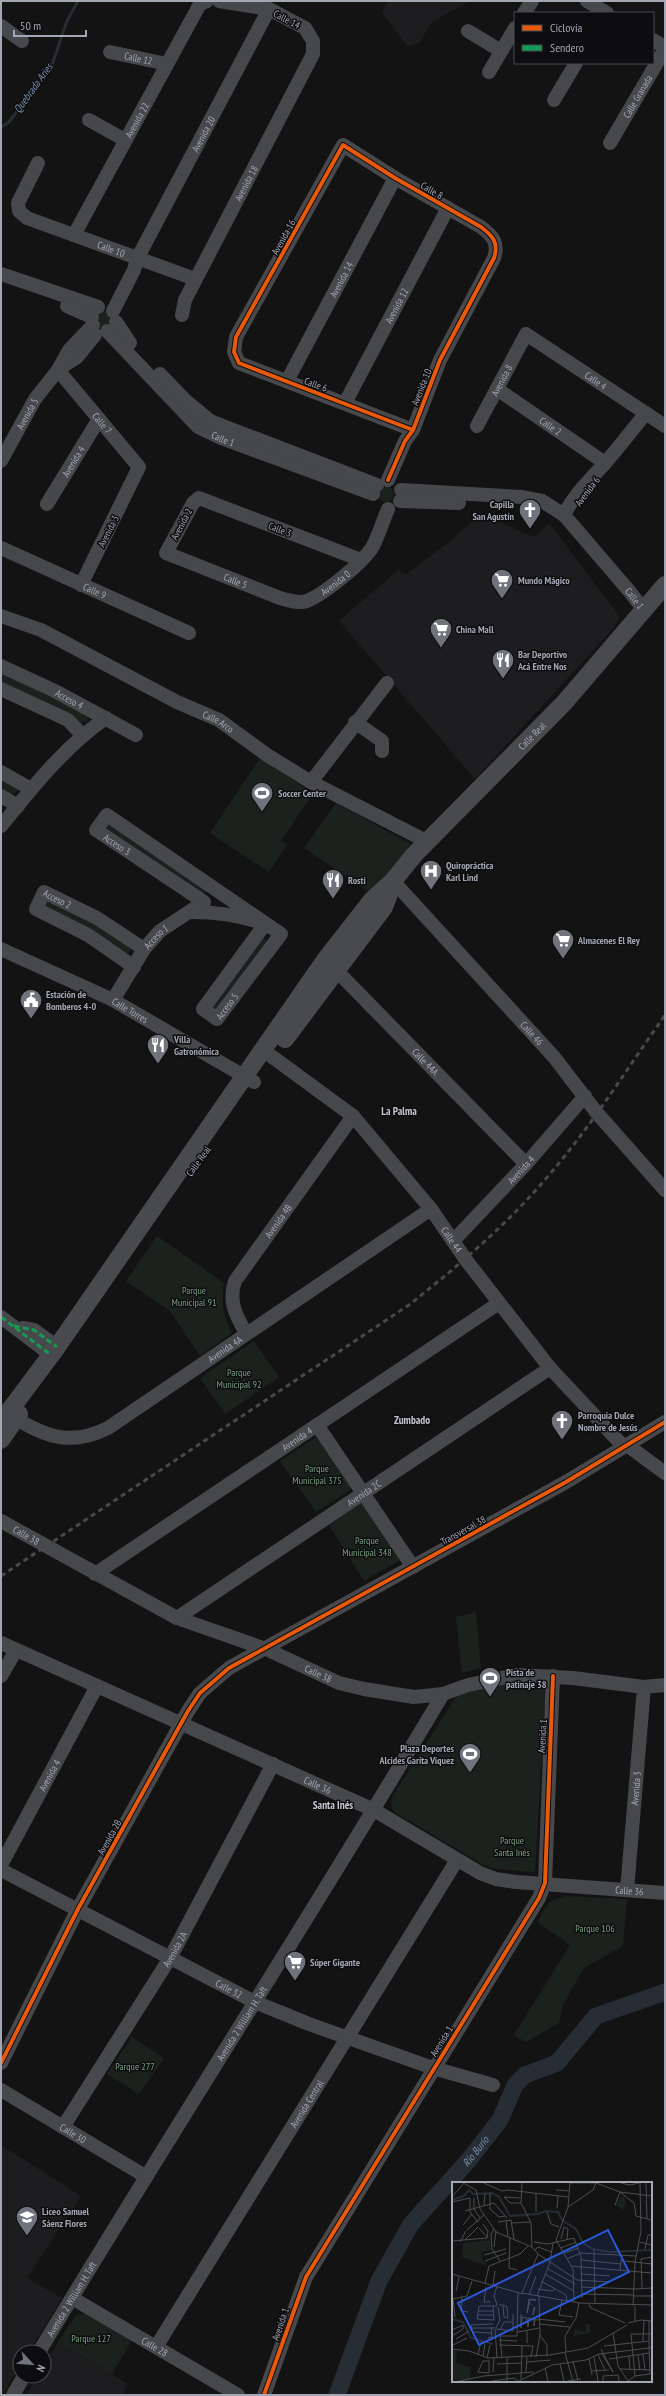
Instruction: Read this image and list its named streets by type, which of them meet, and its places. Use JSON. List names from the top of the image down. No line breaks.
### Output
{"streets":{"main road":["Calle Real"],"street":["Calle 14","Calle 12","Calle Granada","Avenida 22","Avenida 20","Avenida 18","Calle 8","Avenida 16","Calle 10","Avenida 14","Avenida 12","Avenida 8","Calle 4","Calle 6","Avenida 10","Avenida 5","Calle 7","Calle 2","Calle 1","Avenida 4","Avenida 6","Avenida 2","Calle 3","Avenida 3","Calle 5","Avenida 0","Calle 9","Acceso 4","Calle Arco","Acceso 3","Acceso 2","Acceso 1","Acceso 5","Calle Torres","Calle 46","Calle 44A","Avenida 4B","Calle 44","Avenida 4A","Avenida 2C","Transversal 38","Calle 38","Avenida 1","Calle 36","Avenida 2B","Avenida 2A","Calle 32","Avenida 2 William H. Taft","Avenida Central","Calle 30","Calle 28"]},"crossings":[["Calle 14","Avenida 20"],["Calle 14","Avenida 18"],["Calle 12","Avenida 22"],["Avenida 22","Calle 10"],["Avenida 20","Calle 10"],["Avenida 20","Avenida 5"],["Avenida 20","Calle 1"],["Avenida 18","Calle 10"],["Calle 8","Avenida 16"],["Calle 8","Avenida 14"],["Calle 8","Avenida 12"],["Calle 8","Avenida 10"],["Avenida 16","Calle 6"],["Avenida 14","Calle 6"],["Avenida 12","Calle 6"],["Avenida 8","Calle 4"],["Avenida 8","Calle 2"],["Calle 4","Avenida 6"],["Calle 6","Avenida 10"],["Avenida 10","Calle 1"],["Avenida 5","Calle 7"],["Avenida 5","Calle 1"],["Calle 7","Avenida 4"],["Calle 7","Avenida 3"],["Calle 2","Avenida 6"],["Calle 1","Avenida 6"],["Calle 1","Calle Real"],["Avenida 4","Calle 46"],["Avenida 4","Calle 44A"],["Avenida 4","Calle 44"],["Avenida 4","Calle 38"],["Avenida 4","Calle 36"],["Avenida 2","Calle 3"],["Avenida 2","Calle 5"],["Calle 3","Avenida 0"],["Avenida 3","Calle 9"],["Avenida 3","Calle 38"],["Avenida 3","Calle 36"],["Calle 5","Avenida 0"],["Calle Arco","Calle Real"],["Calle Real","Calle Torres"],["Calle Real","Calle 46"],["Calle Real","Calle 44A"],["Calle Real","Calle 44"],["Calle Real","Avenida 4A"],["Acceso 3","Acceso 1"],["Acceso 2","Acceso 1"],["Acceso 1","Calle Torres"],["Avenida 4B","Calle 44"],["Avenida 4B","Avenida 4A"],["Calle 44","Avenida 4A"],["Calle 44","Avenida 2C"],["Calle 44","Transversal 38"],["Avenida 2C","Calle 38"],["Transversal 38","Calle 38"],["Transversal 38","Avenida 2B"],["Calle 38","Avenida 1"],["Calle 38","Avenida 2B"],["Calle 38","Avenida 2 William H. Taft"],["Avenida 1","Calle 36"],["Avenida 1","Calle 32"],["Calle 36","Avenida 2B"],["Calle 36","Avenida 2A"],["Calle 36","Avenida 2 William H. Taft"],["Calle 36","Avenida Central"],["Avenida 2B","Calle 32"],["Avenida 2A","Calle 32"],["Avenida 2A","Calle 30"],["Calle 32","Avenida 2 William H. Taft"],["Calle 32","Avenida Central"],["Avenida 2 William H. Taft","Calle 30"],["Avenida 2 William H. Taft","Calle 28"],["Avenida Central","Calle 28"]],"districts":["La Palma","Zumbado","Santa Inés"],"water":["Quebrada Aries","Río Burío"],"parks":["Parque Municipal 91","Parque Municipal 92","Parque Municipal 375","Parque Municipal 348","Parque Santa Inés","Parque 106","Parque 277","Parque 127"],"places":{"church":["Capilla San Agustín","Parroquia Dulce Nombre de Jesús"],"supermarket":["Mundo Mágico","China Mall","Almacenes El Rey","Súper Gigante"],"restaurant":["Bar Deportivo Acá Entre Nos","Rosti","Villa Gatronómica"],"sports":["Soccer Center","Pista de patinaje 38","Plaza Deportes Alcides Garita Víquez"],"hospital":["Quiropráctica Karl Lind"],"public building":["Estación de Bomberos 4-0"],"school or university":["Liceo Samuel Sáenz Flores"]},"legend":["Ciclovía","Sendero"],"scale_bar":"50 m","north":"bottom right"}
